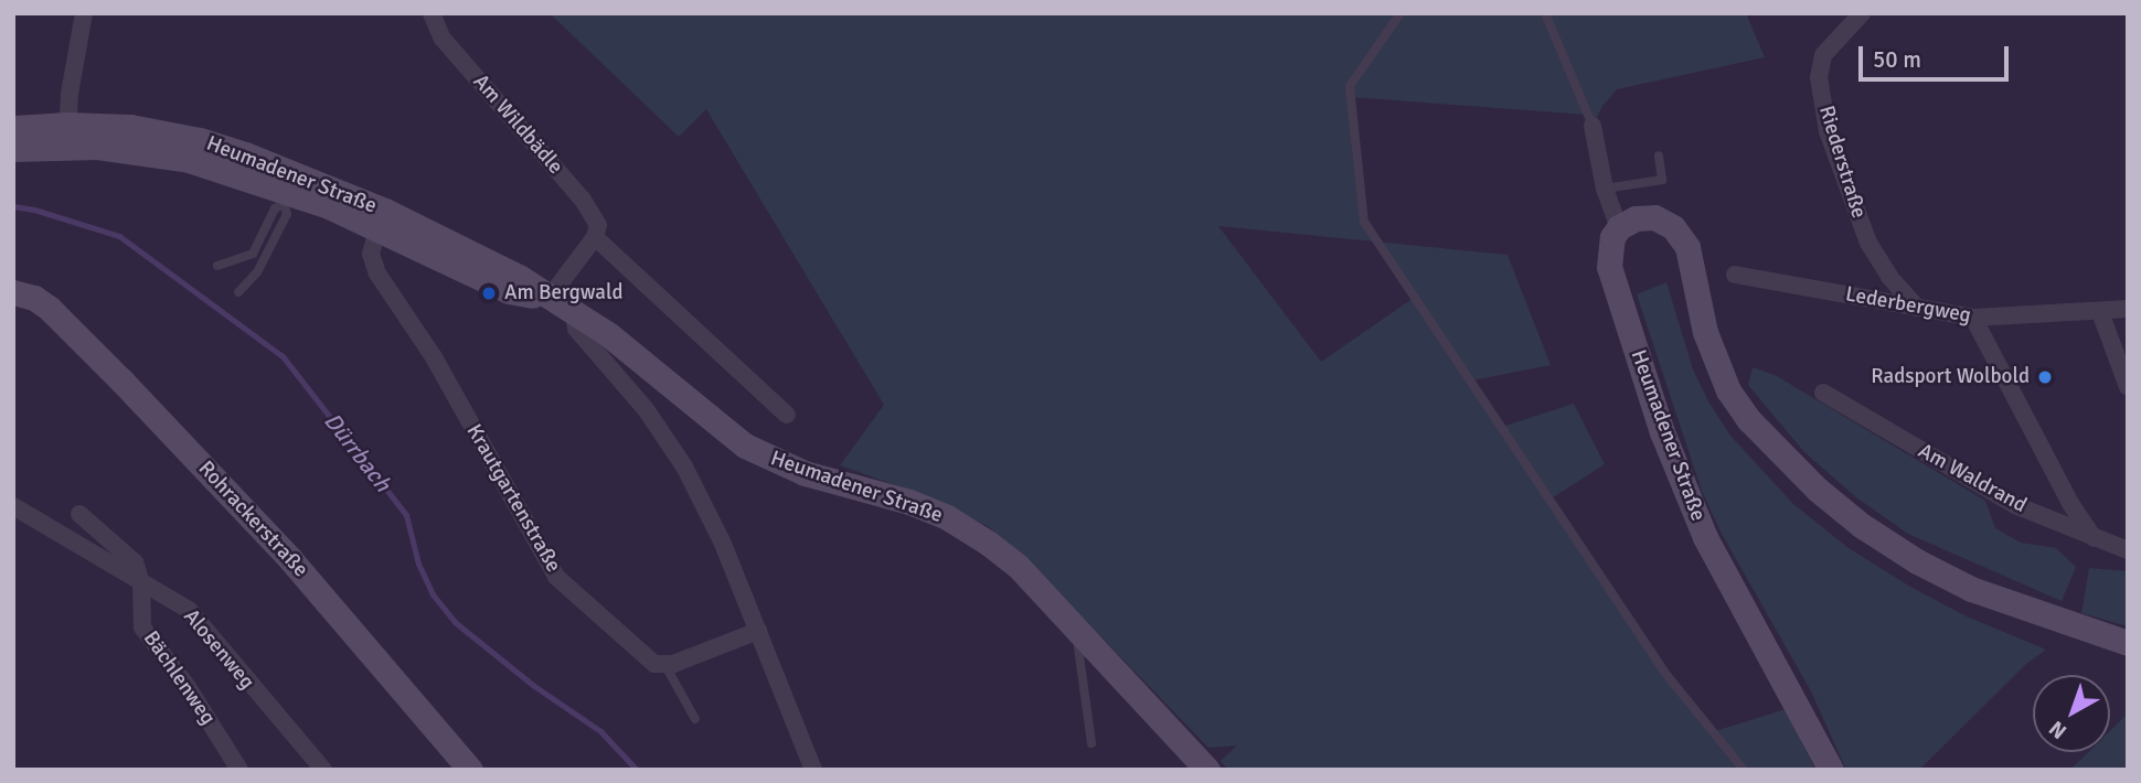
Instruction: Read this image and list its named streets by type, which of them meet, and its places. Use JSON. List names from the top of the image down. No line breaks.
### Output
{"streets":{"main road":["Heumadener Straße","Rohrackerstraße"],"street":["Am Wildbädle","Riederstraße","Lederbergweg","Am Waldrand","Krautgartenstraße","Alosenweg","Bächlenweg"]},"crossings":[["Riederstraße","Lederbergweg"],["Heumadener Straße","Krautgartenstraße"],["Alosenweg","Bächlenweg"]],"water":["Dürrbach"],"places":["Am Bergwald","Radsport Wolbold"],"scale_bar":"50 m","north":"bottom left"}
